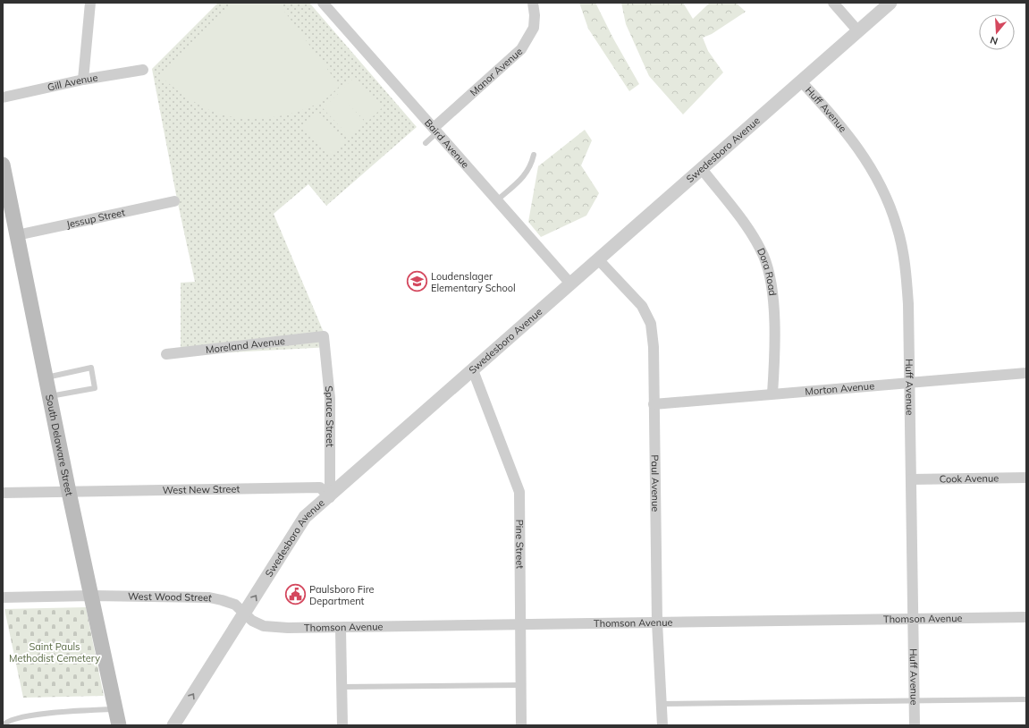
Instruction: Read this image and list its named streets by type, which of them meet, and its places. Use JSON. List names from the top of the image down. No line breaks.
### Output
{"streets":{"main road":["South Delaware Street"],"street":["Manor Avenue","Gill Avenue","Huff Avenue","Baird Avenue","Swedesboro Avenue","Jessup Street","Dora Road","Moreland Avenue","Morton Avenue","Spruce Street","Cook Avenue","Paul Avenue","West New Street","Pine Street","West Wood Street","Thomson Avenue"]},"crossings":[["Manor Avenue","Baird Avenue"],["Huff Avenue","Swedesboro Avenue"],["Huff Avenue","Morton Avenue"],["Huff Avenue","Cook Avenue"],["Huff Avenue","Thomson Avenue"],["Baird Avenue","Swedesboro Avenue"],["Swedesboro Avenue","Dora Road"],["Swedesboro Avenue","Spruce Street"],["Swedesboro Avenue","Paul Avenue"],["Swedesboro Avenue","West New Street"],["Swedesboro Avenue","Pine Street"],["Swedesboro Avenue","West Wood Street"],["Swedesboro Avenue","Thomson Avenue"],["Jessup Street","South Delaware Street"],["Dora Road","Morton Avenue"],["Moreland Avenue","Spruce Street"],["Morton Avenue","Paul Avenue"],["Spruce Street","West New Street"],["South Delaware Street","West New Street"],["South Delaware Street","West Wood Street"],["Paul Avenue","Thomson Avenue"],["Pine Street","Thomson Avenue"],["West Wood Street","Thomson Avenue"]],"parks":["Saint Pauls Methodist Cemetery"],"places":{"school or university":["Loudenslager Elementary School"],"public building":["Paulsboro Fire Department"]},"north":"bottom"}
